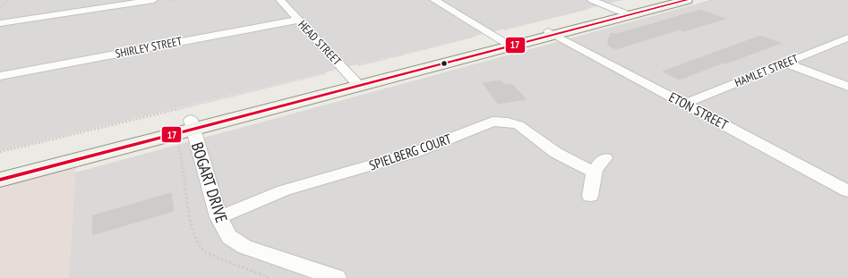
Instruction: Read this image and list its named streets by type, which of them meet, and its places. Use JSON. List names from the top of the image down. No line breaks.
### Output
{"streets":{"street":["HEAD STREET","SHIRLEY STREET","HAMLET STREET","ETON STREET","SPIELBERG COURT","BOGART DRIVE"]},"crossings":[["HEAD STREET","SHIRLEY STREET"],["HAMLET STREET","ETON STREET"],["SPIELBERG COURT","BOGART DRIVE"]],"lines":["transit line 17"]}
